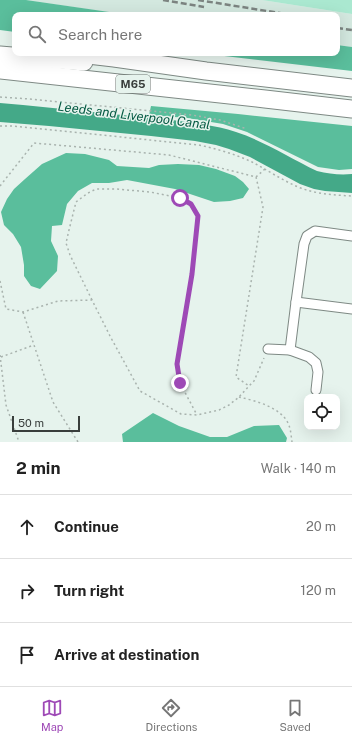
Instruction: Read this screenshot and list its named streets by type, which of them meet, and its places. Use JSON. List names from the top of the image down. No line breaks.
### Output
{"streets":{"highway":["M65"]},"water":["Leeds and Liverpool Canal"],"scale_bar":"50 m","page":{"search":"Search here","scale":"50 m","heading":["2 min","Walk · 140 m"],"list":[["Continue","20 m"],["Turn right","120 m"],"Arrive at destination"],"nav":["Map","Directions","Saved"]}}
